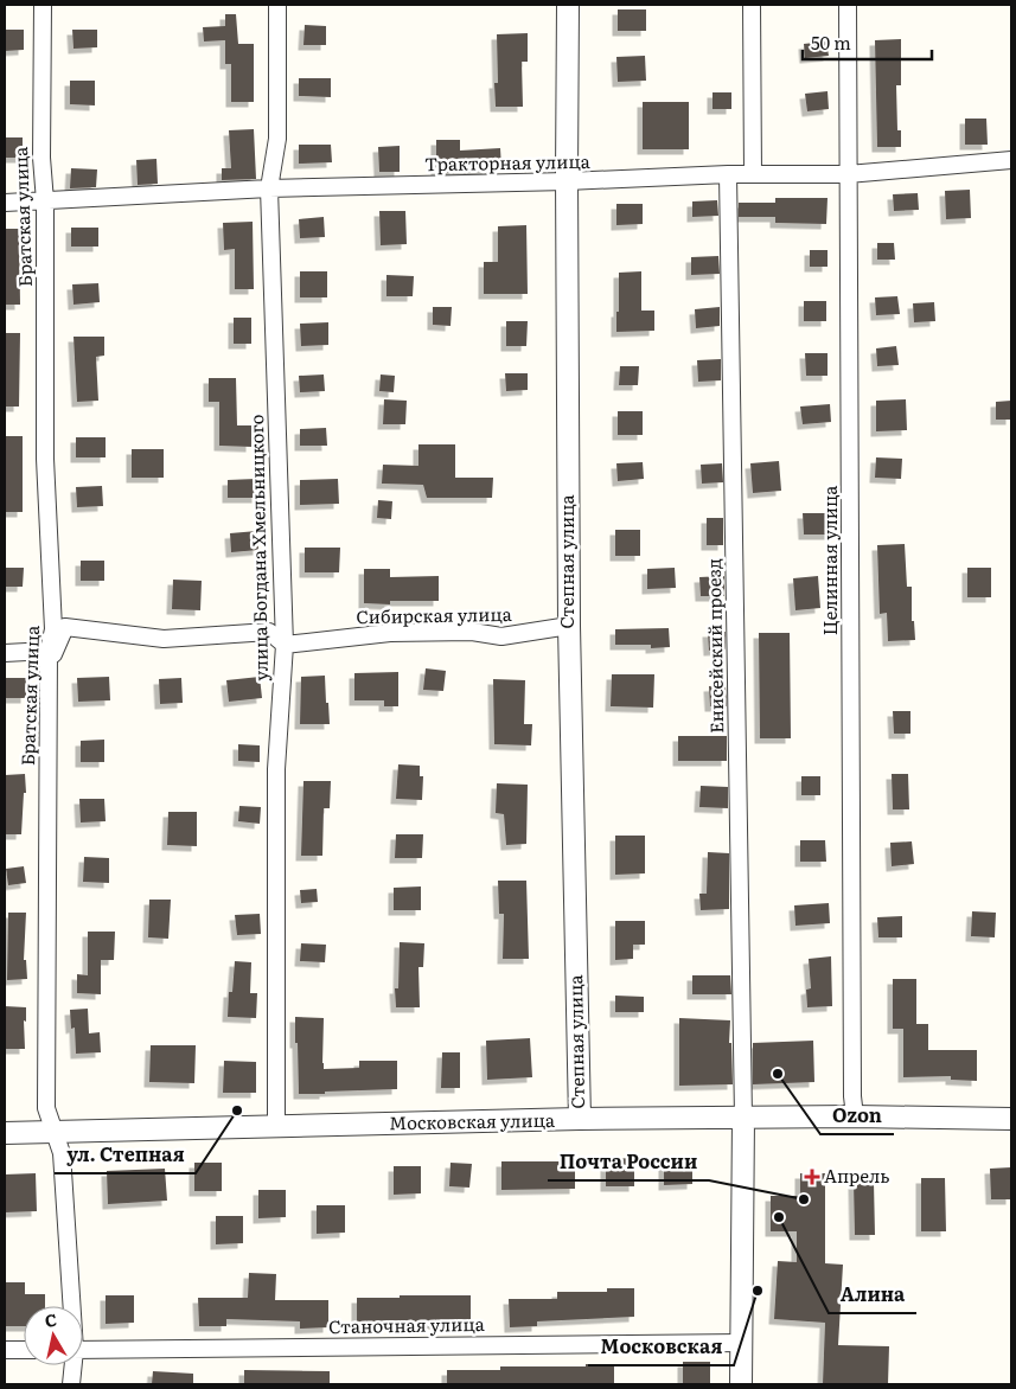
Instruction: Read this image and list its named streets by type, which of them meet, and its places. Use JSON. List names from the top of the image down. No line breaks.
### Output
{"streets":{"street":["Тракторная улица","Братская улица","улица Богдана Хмельницкого","Целинная улица","Степная улица","Сибирская улица","Енисейский проезд","Московская улица","Станочная улица"]},"crossings":[["Тракторная улица","Братская улица"],["Тракторная улица","улица Богдана Хмельницкого"],["Тракторная улица","Целинная улица"],["Тракторная улица","Степная улица"],["Тракторная улица","Енисейский проезд"],["Братская улица","Московская улица"],["улица Богдана Хмельницкого","Сибирская улица"],["улица Богдана Хмельницкого","Московская улица"],["Целинная улица","Московская улица"],["Степная улица","Сибирская улица"],["Степная улица","Московская улица"],["Енисейский проезд","Московская улица"]],"places":{"other":["Ozon","ул. Степная","Почта России","Алина","Московская"],"health":["Апрель"]},"scale_bar":"50 m","north":"top"}
